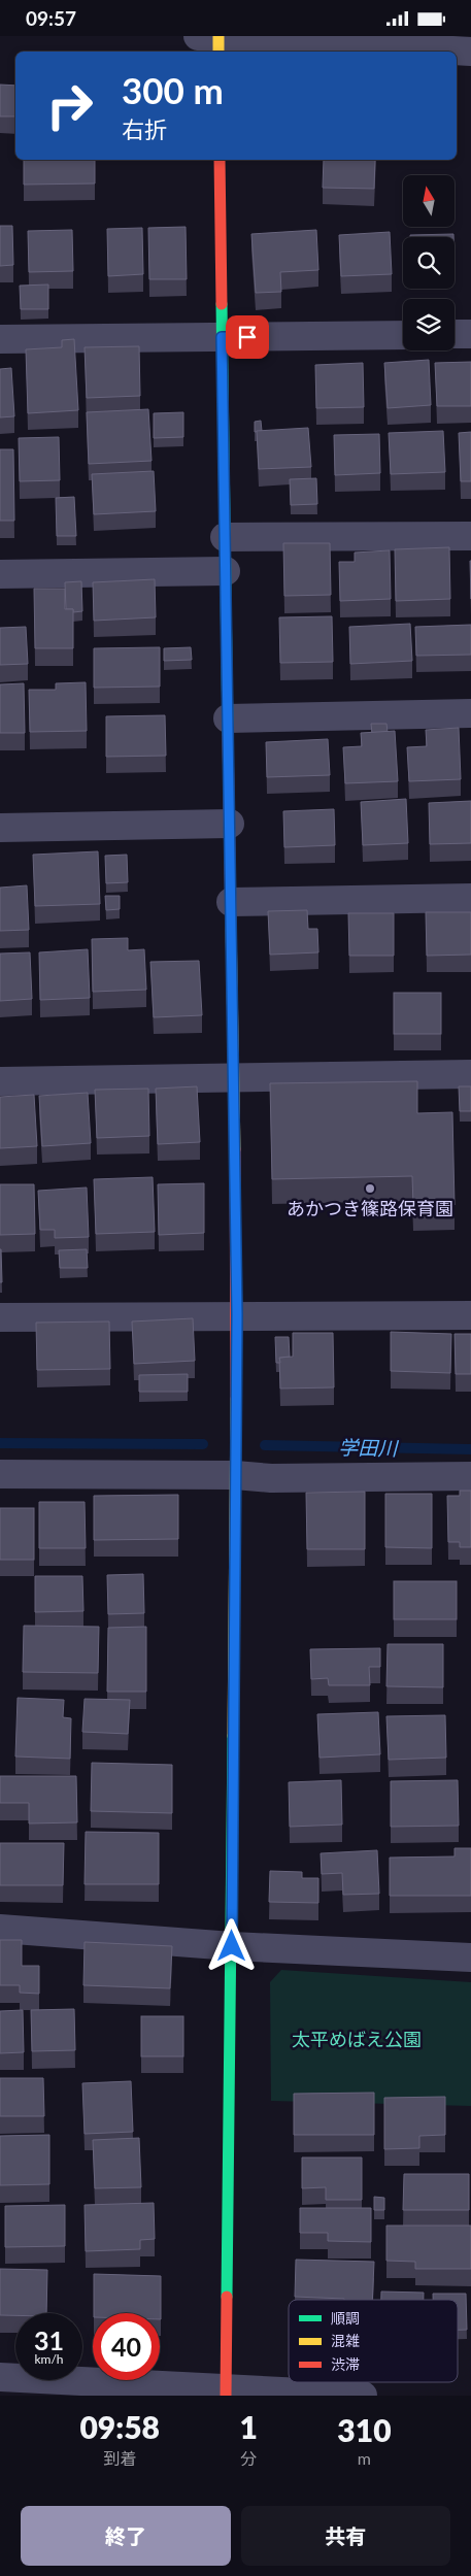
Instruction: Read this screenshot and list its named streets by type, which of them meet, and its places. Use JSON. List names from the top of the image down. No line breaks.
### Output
{"water":["学田川"],"parks":["太平めばえ公園"],"places":["あかつき篠路保育園"],"legend":["順調","混雑","渋滞"],"north":"top","page":{"status":"09:57","turn":["300 m","右折"],"speed":"31 km/h","limit":"40","eta":["09:58","到着","1","分","310","m"],"buttons":["終了","共有"]}}
